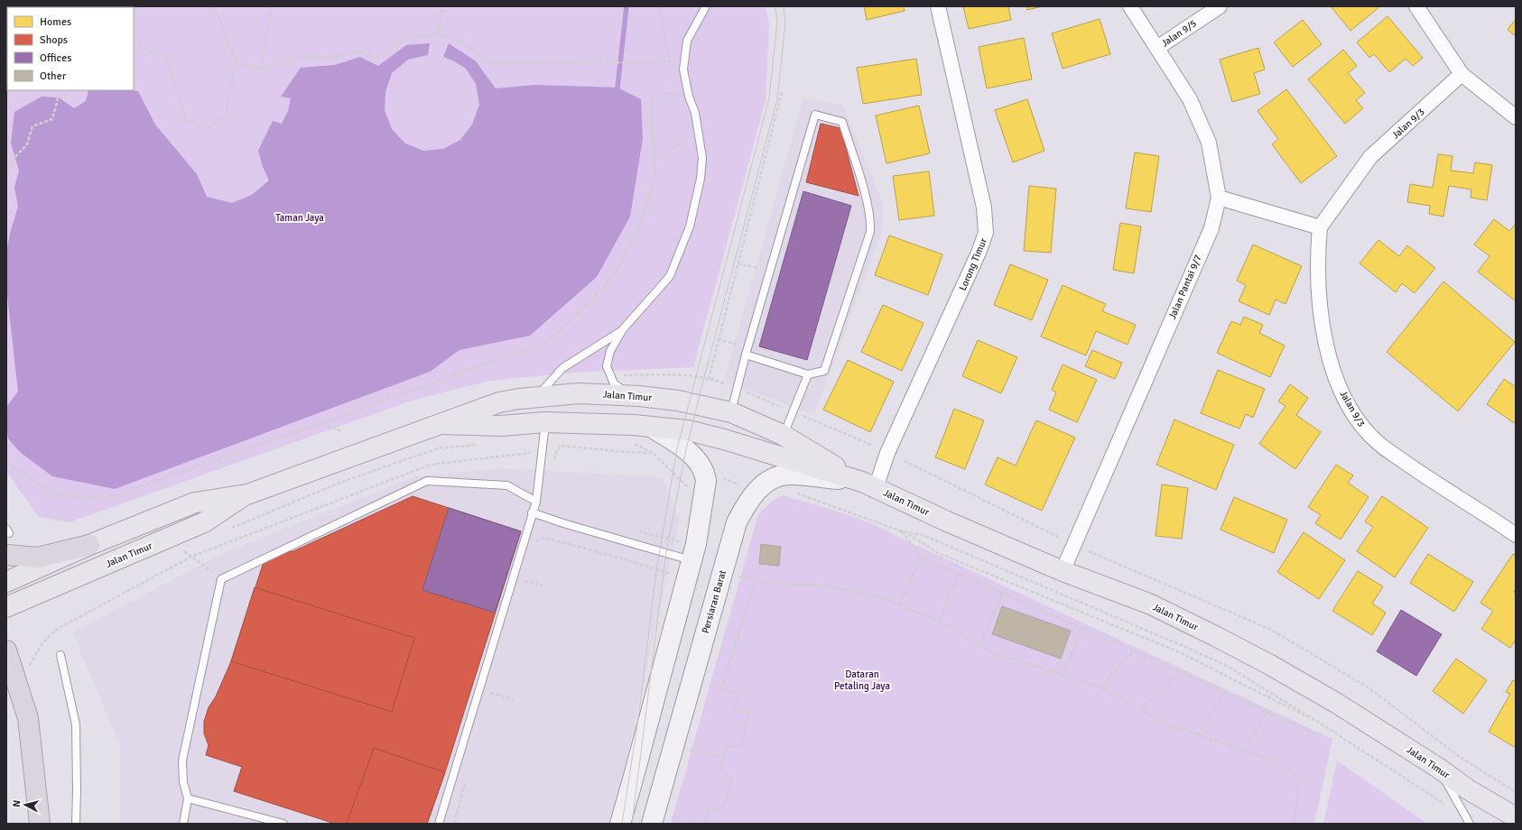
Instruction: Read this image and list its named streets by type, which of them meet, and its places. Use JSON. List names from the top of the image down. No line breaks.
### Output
{"streets":{"main road":["Jalan Timur"],"street":["Jalan 9/5","Jalan 9/3","Lorong Timur","Jalan Pantai 9/7","Persiaran Barat"]},"crossings":[["Jalan 9/5","Jalan Pantai 9/7"],["Lorong Timur","Jalan Timur"],["Lorong Timur","Persiaran Barat"],["Jalan Pantai 9/7","Jalan Timur"],["Jalan Timur","Persiaran Barat"]],"parks":["Taman Jaya","Dataran Petaling Jaya"],"legend":["Homes","Shops","Offices","Other"],"north":"left"}
